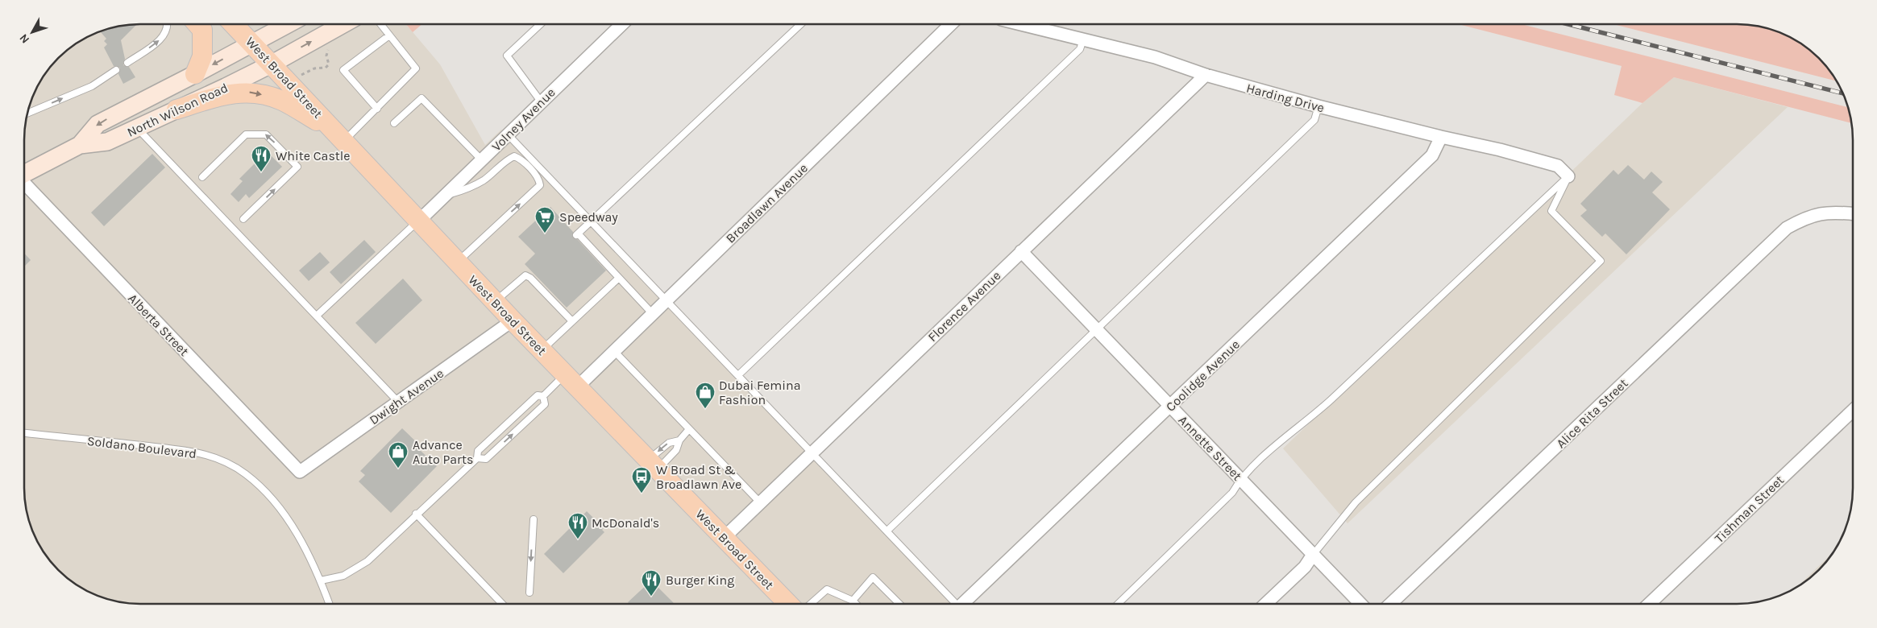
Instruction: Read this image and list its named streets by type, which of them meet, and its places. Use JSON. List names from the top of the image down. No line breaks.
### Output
{"streets":{"main road":["West Broad Street","North Wilson Road"],"street":["Harding Drive","Volney Avenue","Broadlawn Avenue","Florence Avenue","Alberta Street","Coolidge Avenue","Dwight Avenue","Alice Rita Street","Annette Street","Tishman Street"],"lane":["Soldano Boulevard"]},"crossings":[["West Broad Street","North Wilson Road"],["West Broad Street","Volney Avenue"],["West Broad Street","Broadlawn Avenue"],["West Broad Street","Florence Avenue"],["West Broad Street","Dwight Avenue"],["Harding Drive","Florence Avenue"],["Harding Drive","Coolidge Avenue"],["Florence Avenue","Annette Street"],["Alberta Street","Dwight Avenue"],["Coolidge Avenue","Annette Street"]],"places":{"restaurant":["White Castle","McDonald's","Burger King"],"supermarket":["Speedway"],"shop":["Dubai Femina Fashion","Advance Auto Parts"],"bus stop":["W Broad St & Broadlawn Ave"]},"north":"bottom left"}
